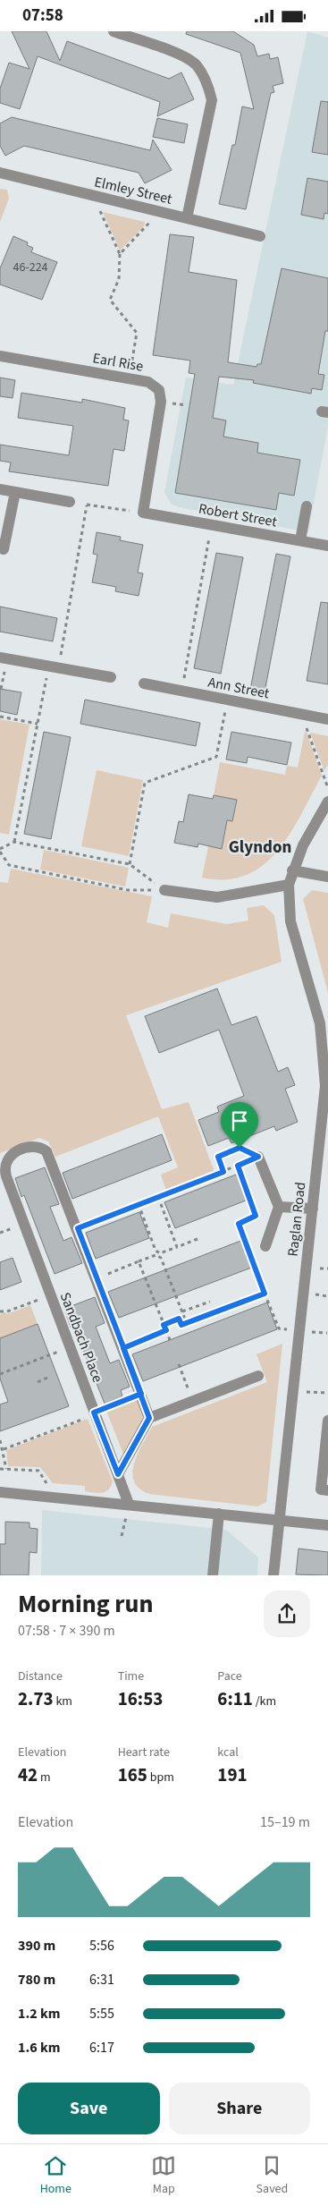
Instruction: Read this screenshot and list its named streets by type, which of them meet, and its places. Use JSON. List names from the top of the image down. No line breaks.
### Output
{"streets":{"street":["Elmley Street","Earl Rise","Robert Street","Ann Street","Raglan Road","Sandbach Place"]},"crossings":[["Earl Rise","Robert Street"]],"districts":["Glyndon"],"house_numbers":["46-224"],"page":{"status":"07:58","heading":["Morning run","07:58 · 7 × 390 m"],"stats":[["Distance","2.73 km"],["Time","16:53"],["Pace","6:11 /km"],["Elevation","42 m"],["Heart rate","165 bpm"],["kcal","191"]],"chart":["Elevation","15–19 m"],"list":[{"name":"390 m","note":"5:56"},{"name":"780 m","note":"6:31"},{"name":"1.2 km","note":"5:55"},{"name":"1.6 km","note":"6:17"}],"buttons":["Save","Share"],"tabs":["Home","Map","Saved"]}}
